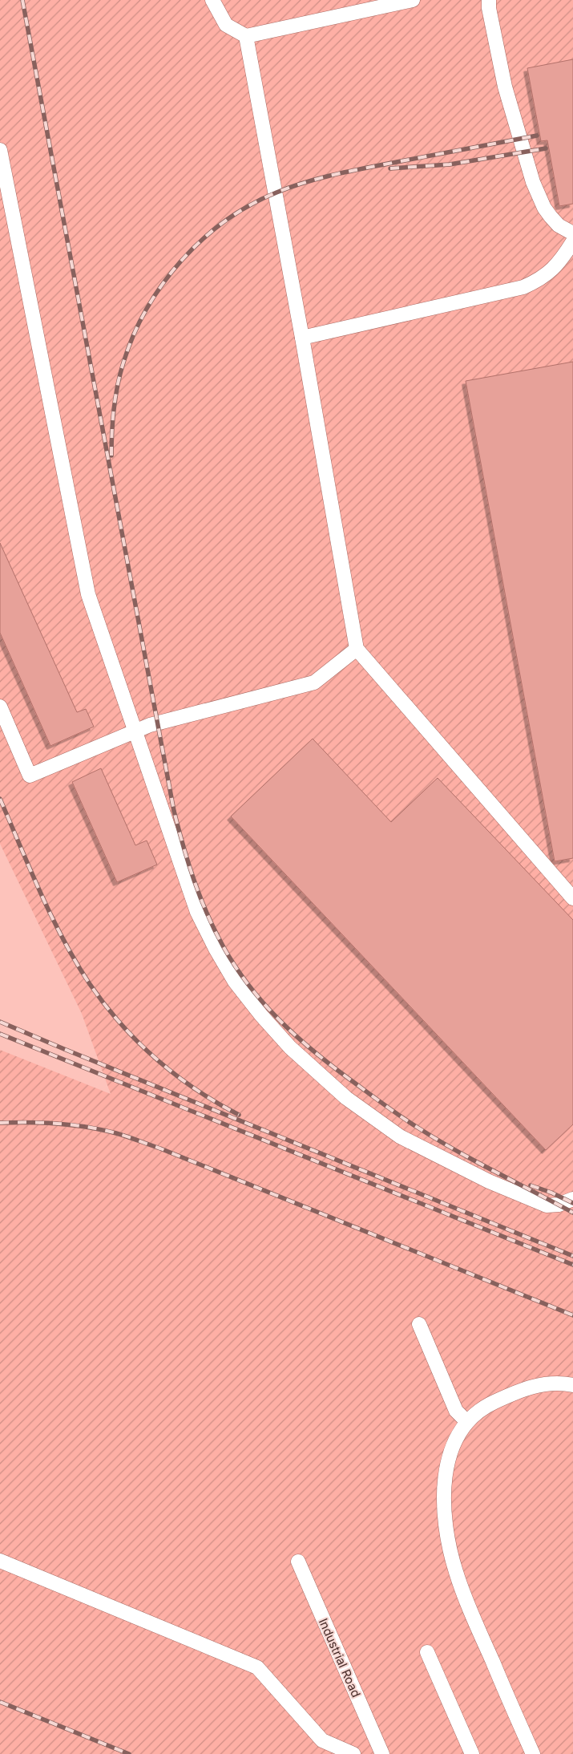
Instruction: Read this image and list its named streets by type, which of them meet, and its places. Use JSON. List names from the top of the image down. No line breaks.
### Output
{"streets":{"lane":["Industrial Road"]}}
